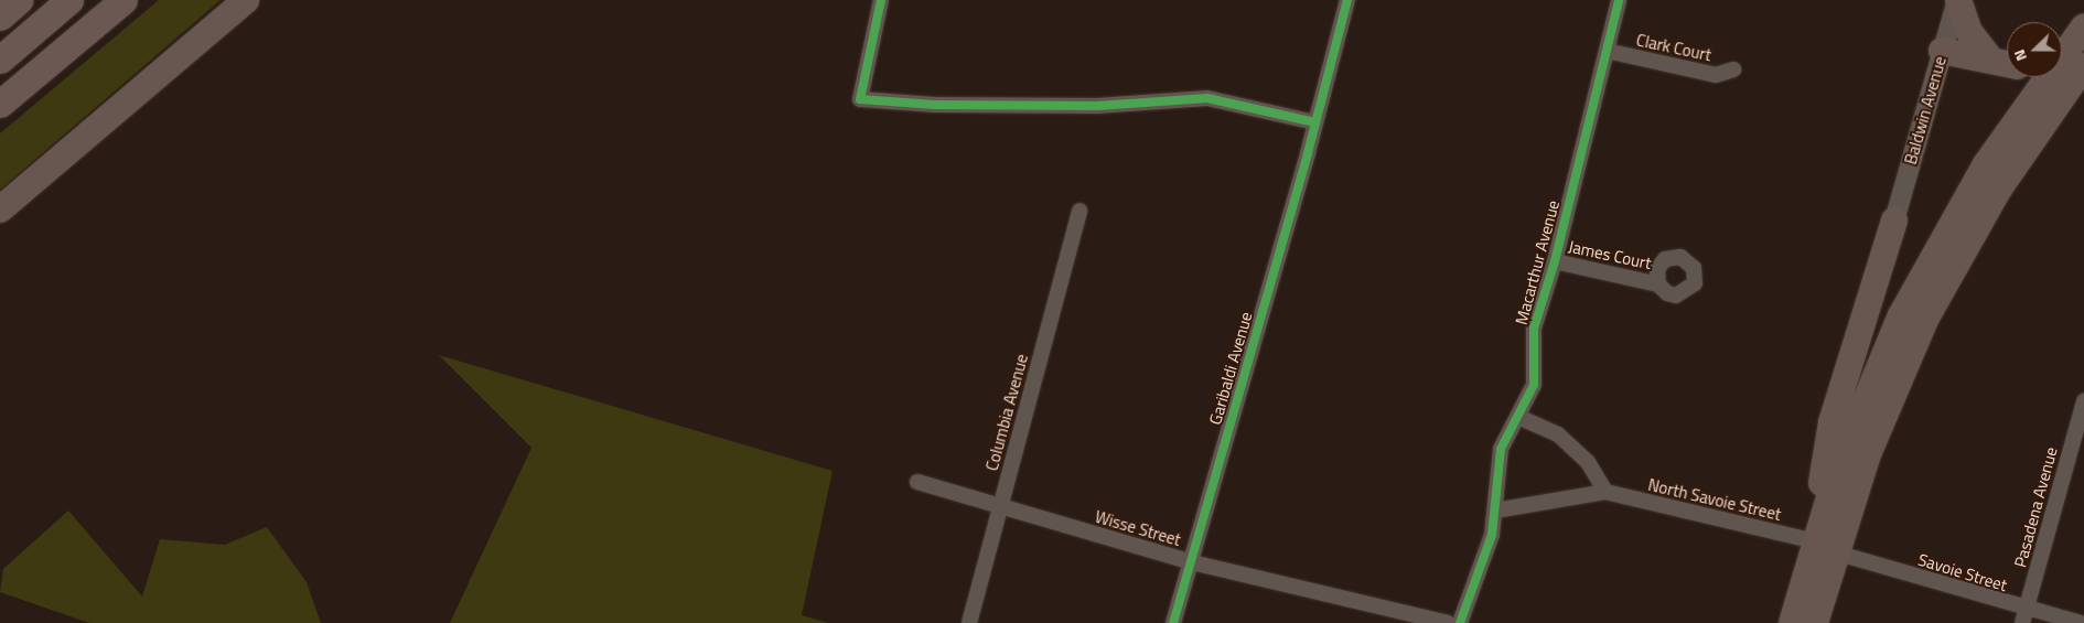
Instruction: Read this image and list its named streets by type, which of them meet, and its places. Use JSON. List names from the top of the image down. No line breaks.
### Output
{"streets":{"street":["Clark Court","Baldwin Avenue","James Court","Macarthur Avenue","Garibaldi Avenue","Columbia Avenue","North Savoie Street","Pasadena Avenue","Wisse Street","Savoie Street"]},"crossings":[["Clark Court","Macarthur Avenue"],["James Court","Macarthur Avenue"],["Macarthur Avenue","North Savoie Street"],["Garibaldi Avenue","Wisse Street"],["Columbia Avenue","Wisse Street"],["North Savoie Street","Savoie Street"],["Pasadena Avenue","Savoie Street"]],"north":"left"}
